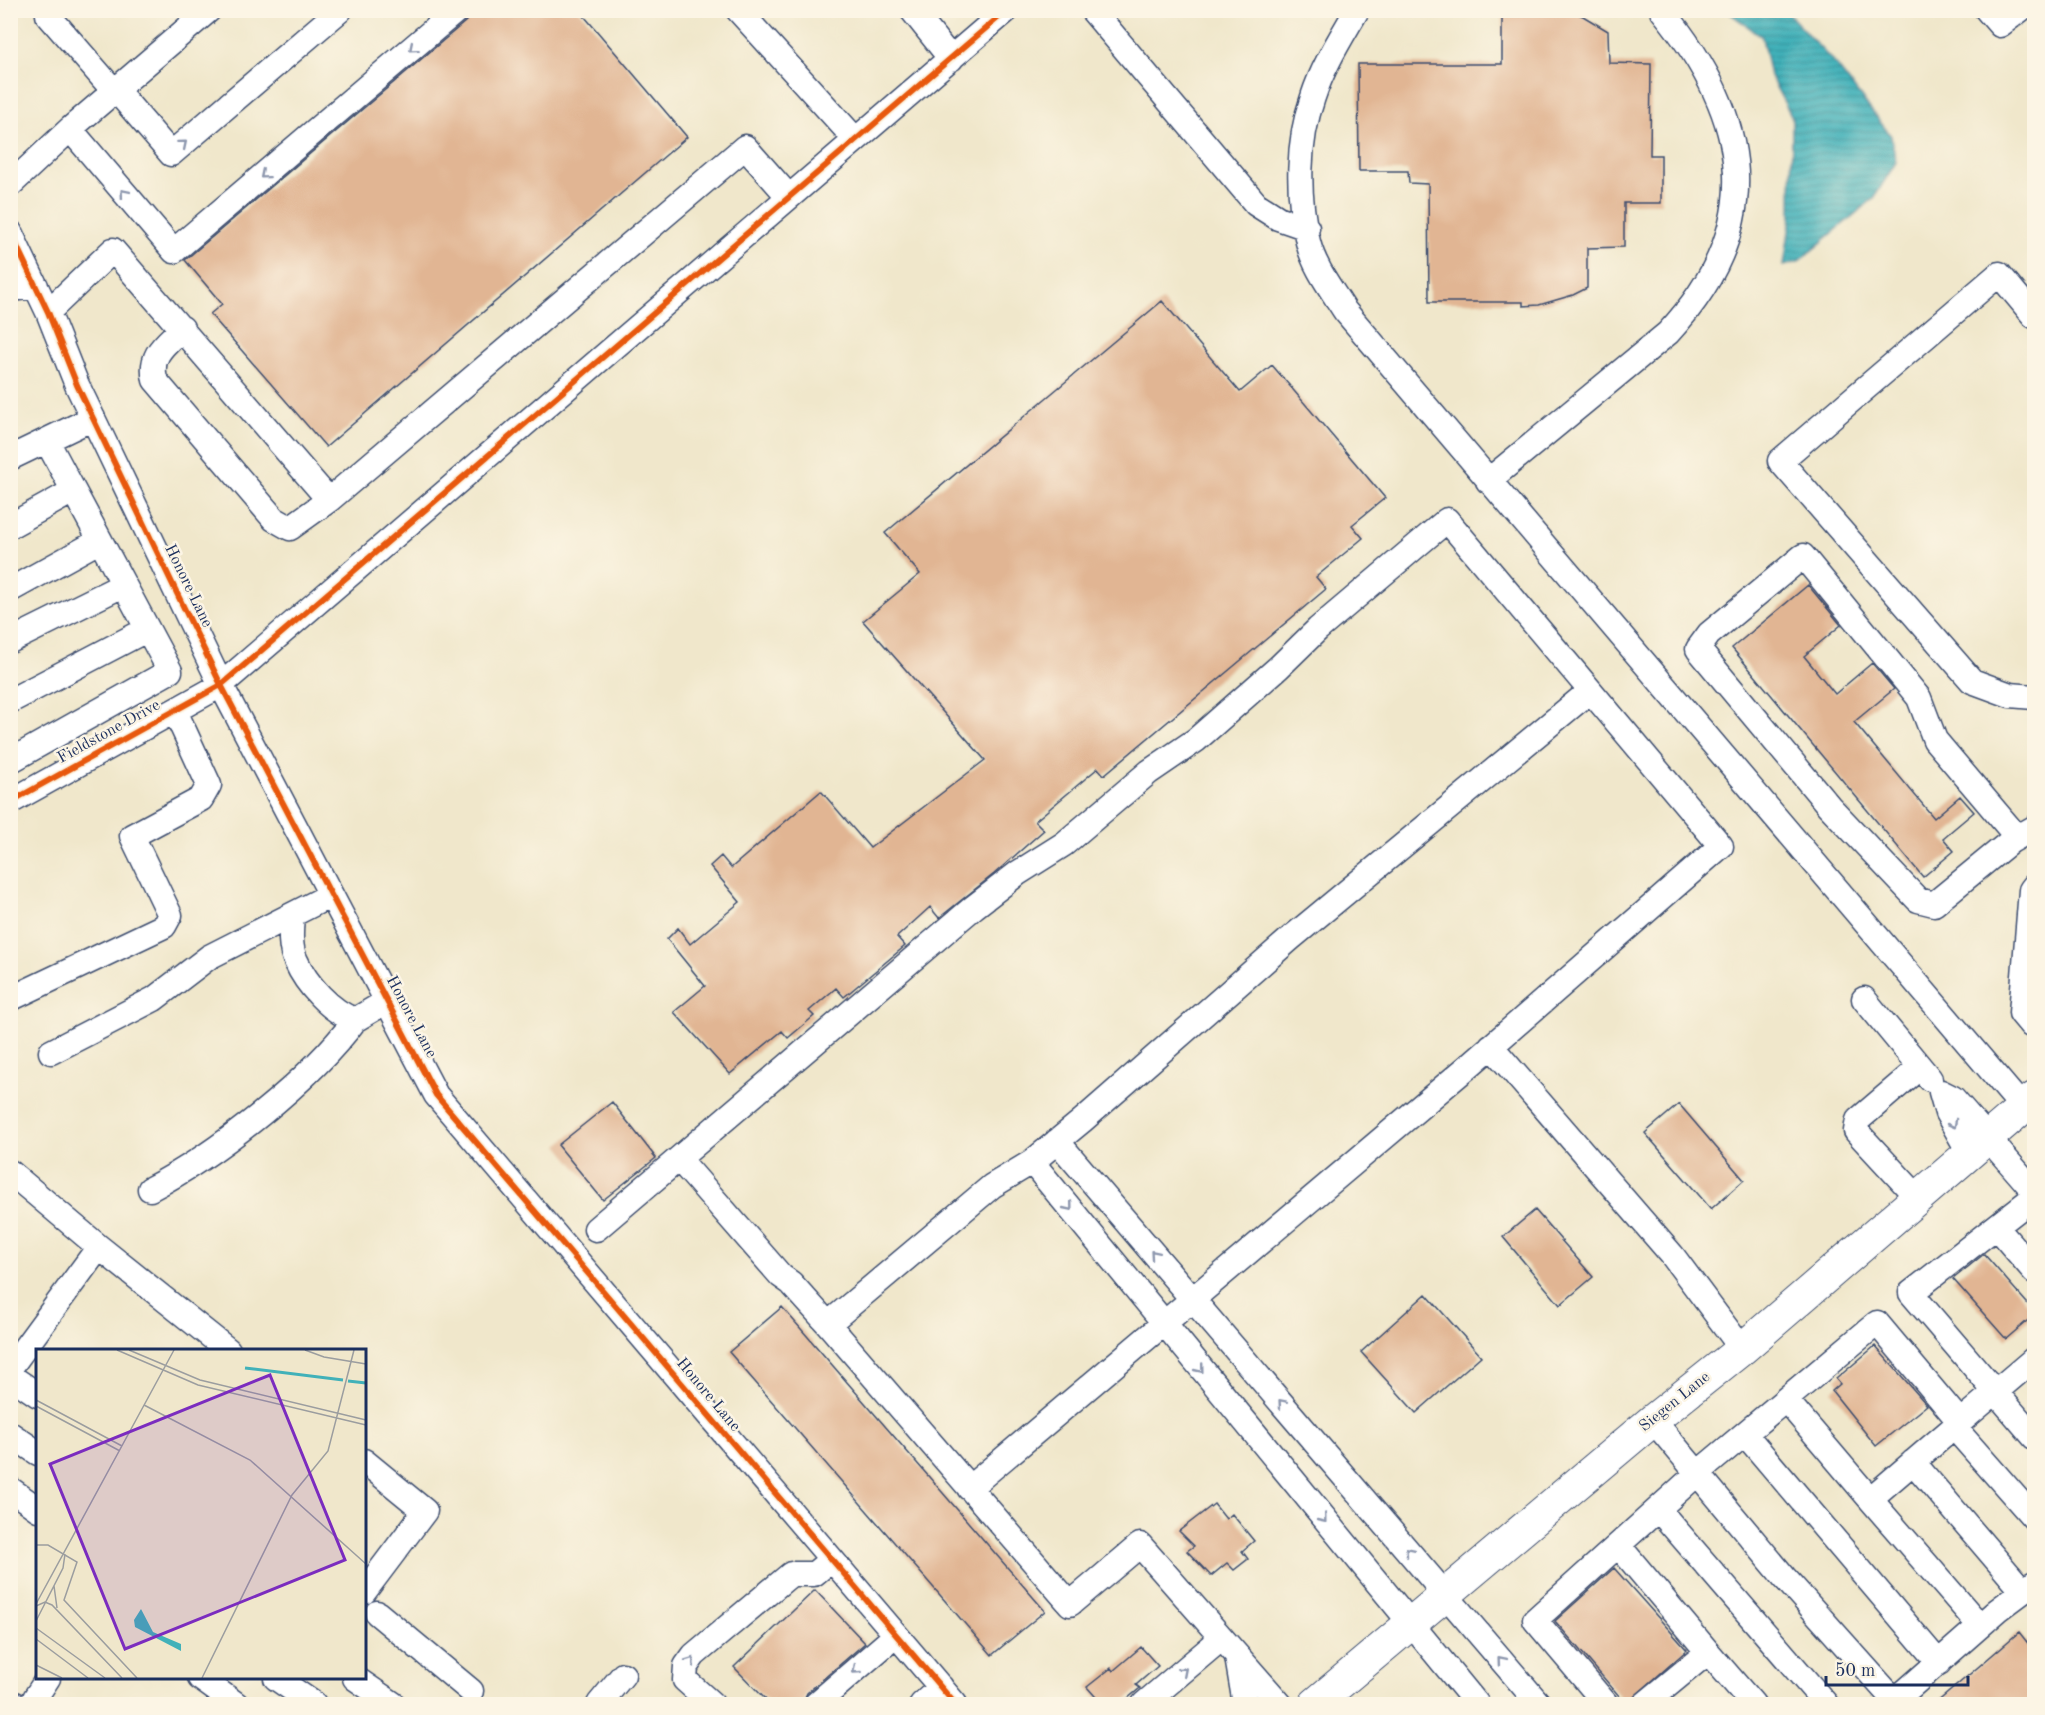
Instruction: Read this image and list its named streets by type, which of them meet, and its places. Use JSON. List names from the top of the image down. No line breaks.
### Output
{"streets":{"main road":["Siegen Lane"],"street":["Honore Lane","Fieldstone Drive"]},"crossings":[["Honore Lane","Fieldstone Drive"]],"scale_bar":"50 m"}
